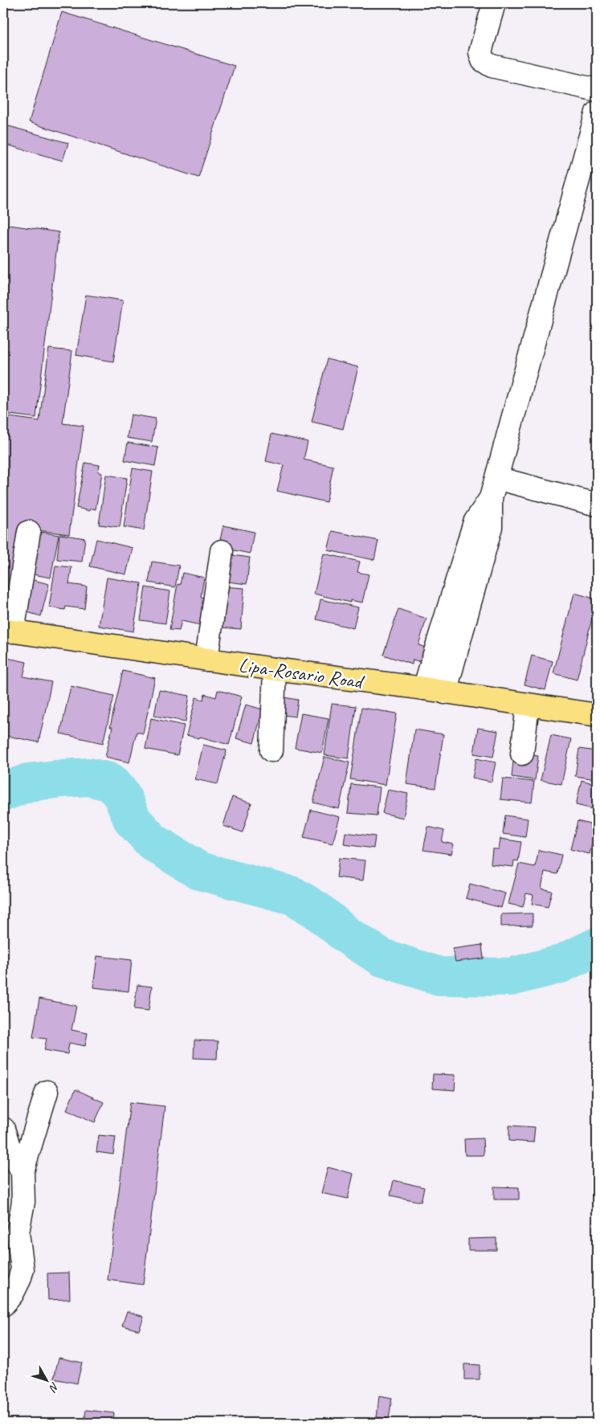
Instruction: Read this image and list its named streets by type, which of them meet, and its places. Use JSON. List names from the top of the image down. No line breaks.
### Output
{"streets":{"main road":["Lipa-Rosario Road"]},"north":"bottom right"}
